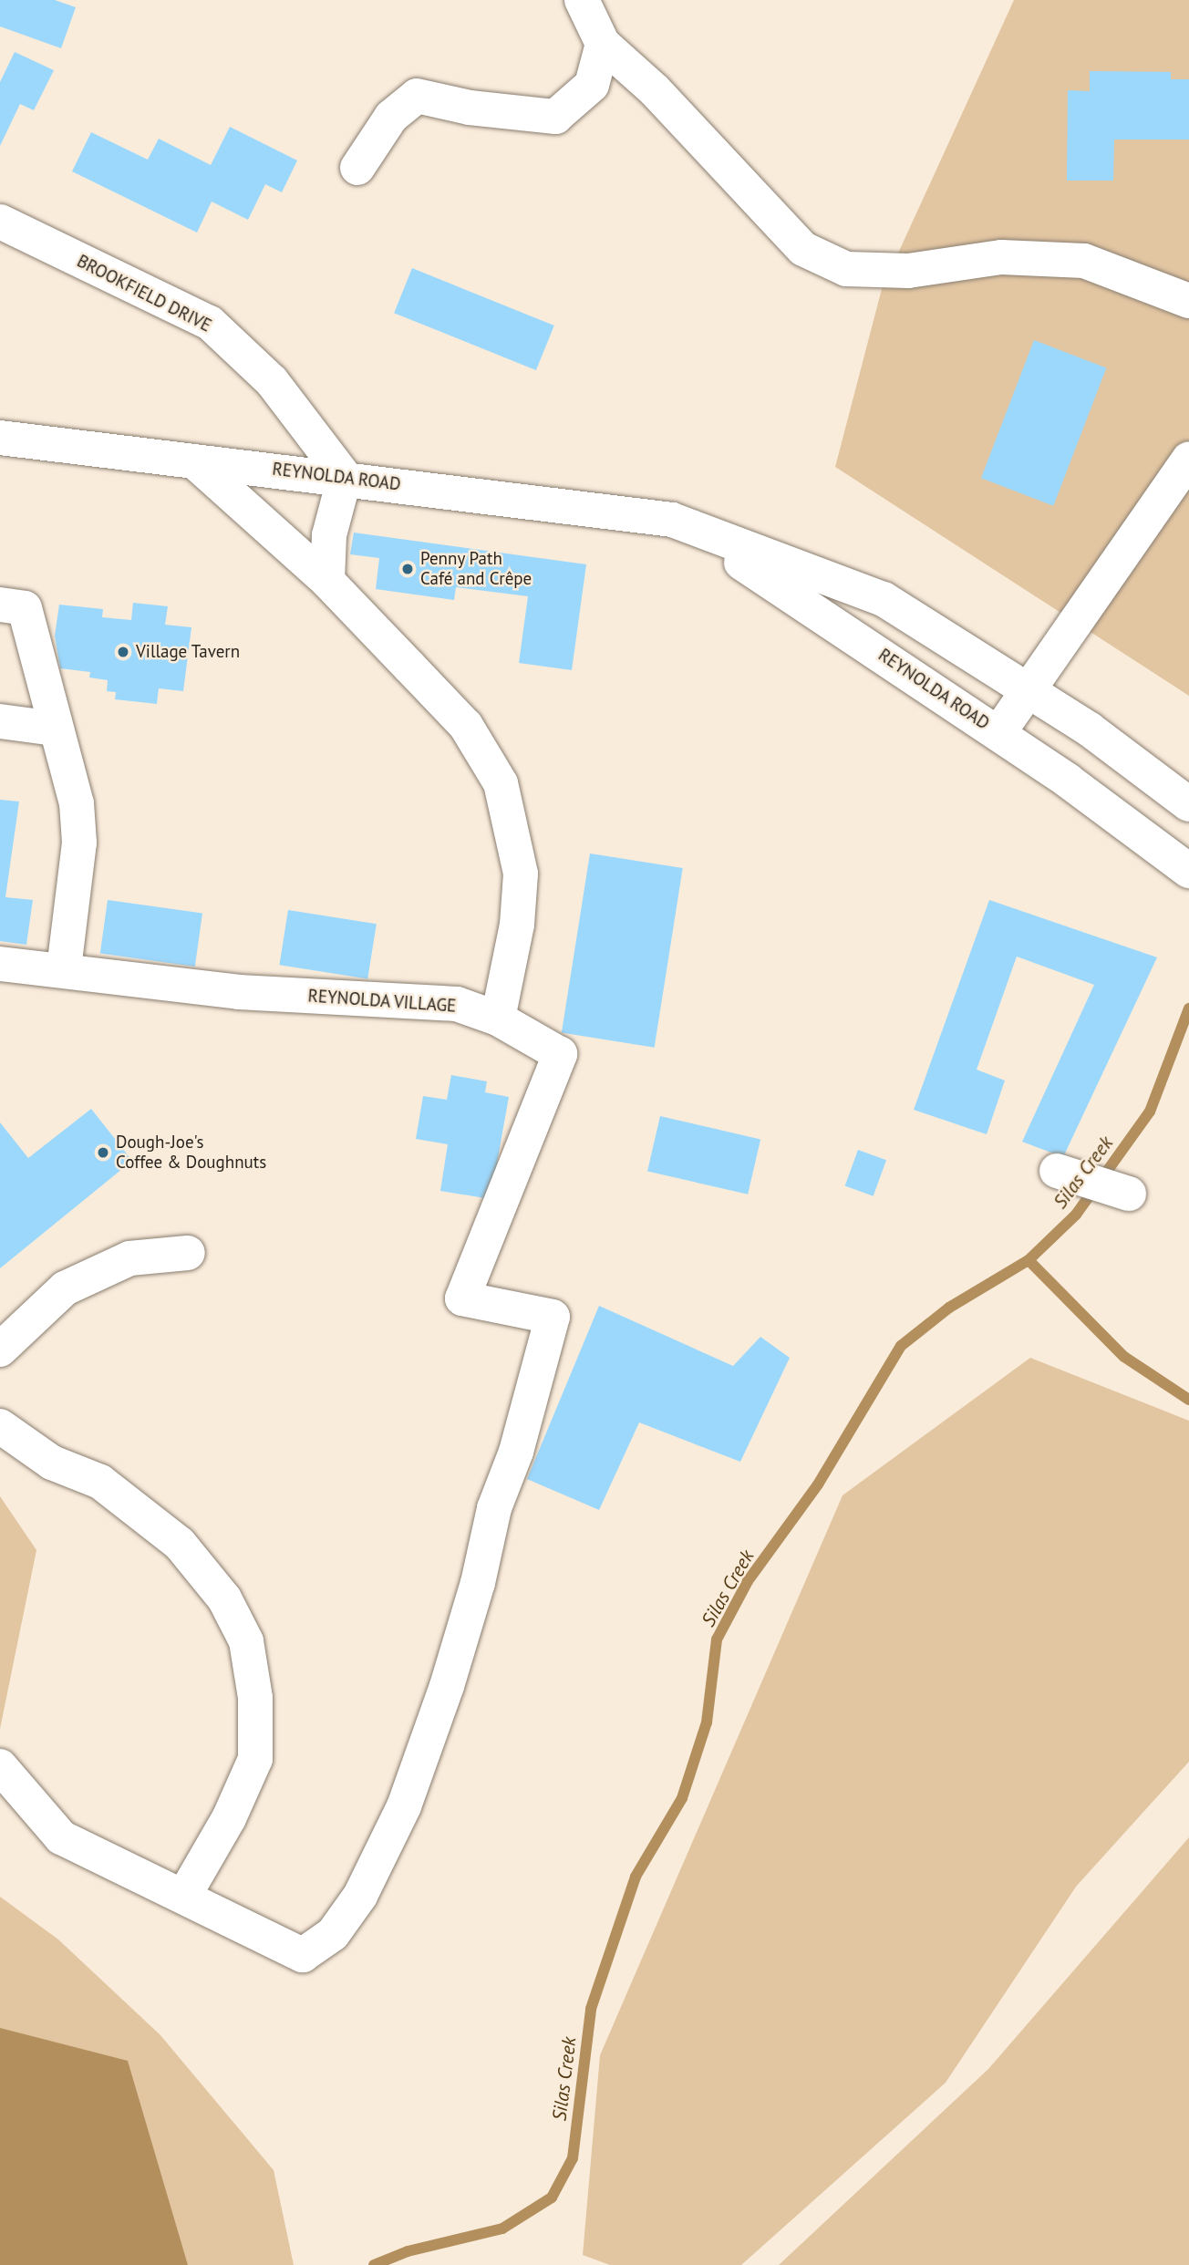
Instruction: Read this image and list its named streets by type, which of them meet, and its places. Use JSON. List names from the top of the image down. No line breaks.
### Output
{"streets":{"main road":["BROOKFIELD DRIVE","REYNOLDA ROAD","REYNOLDA VILLAGE"]},"crossings":[["BROOKFIELD DRIVE","REYNOLDA ROAD"]],"water":["Silas Creek"],"places":["Penny Path Café and Crêpe","Village Tavern","Dough-Joe's Coffee & Doughnuts"]}
